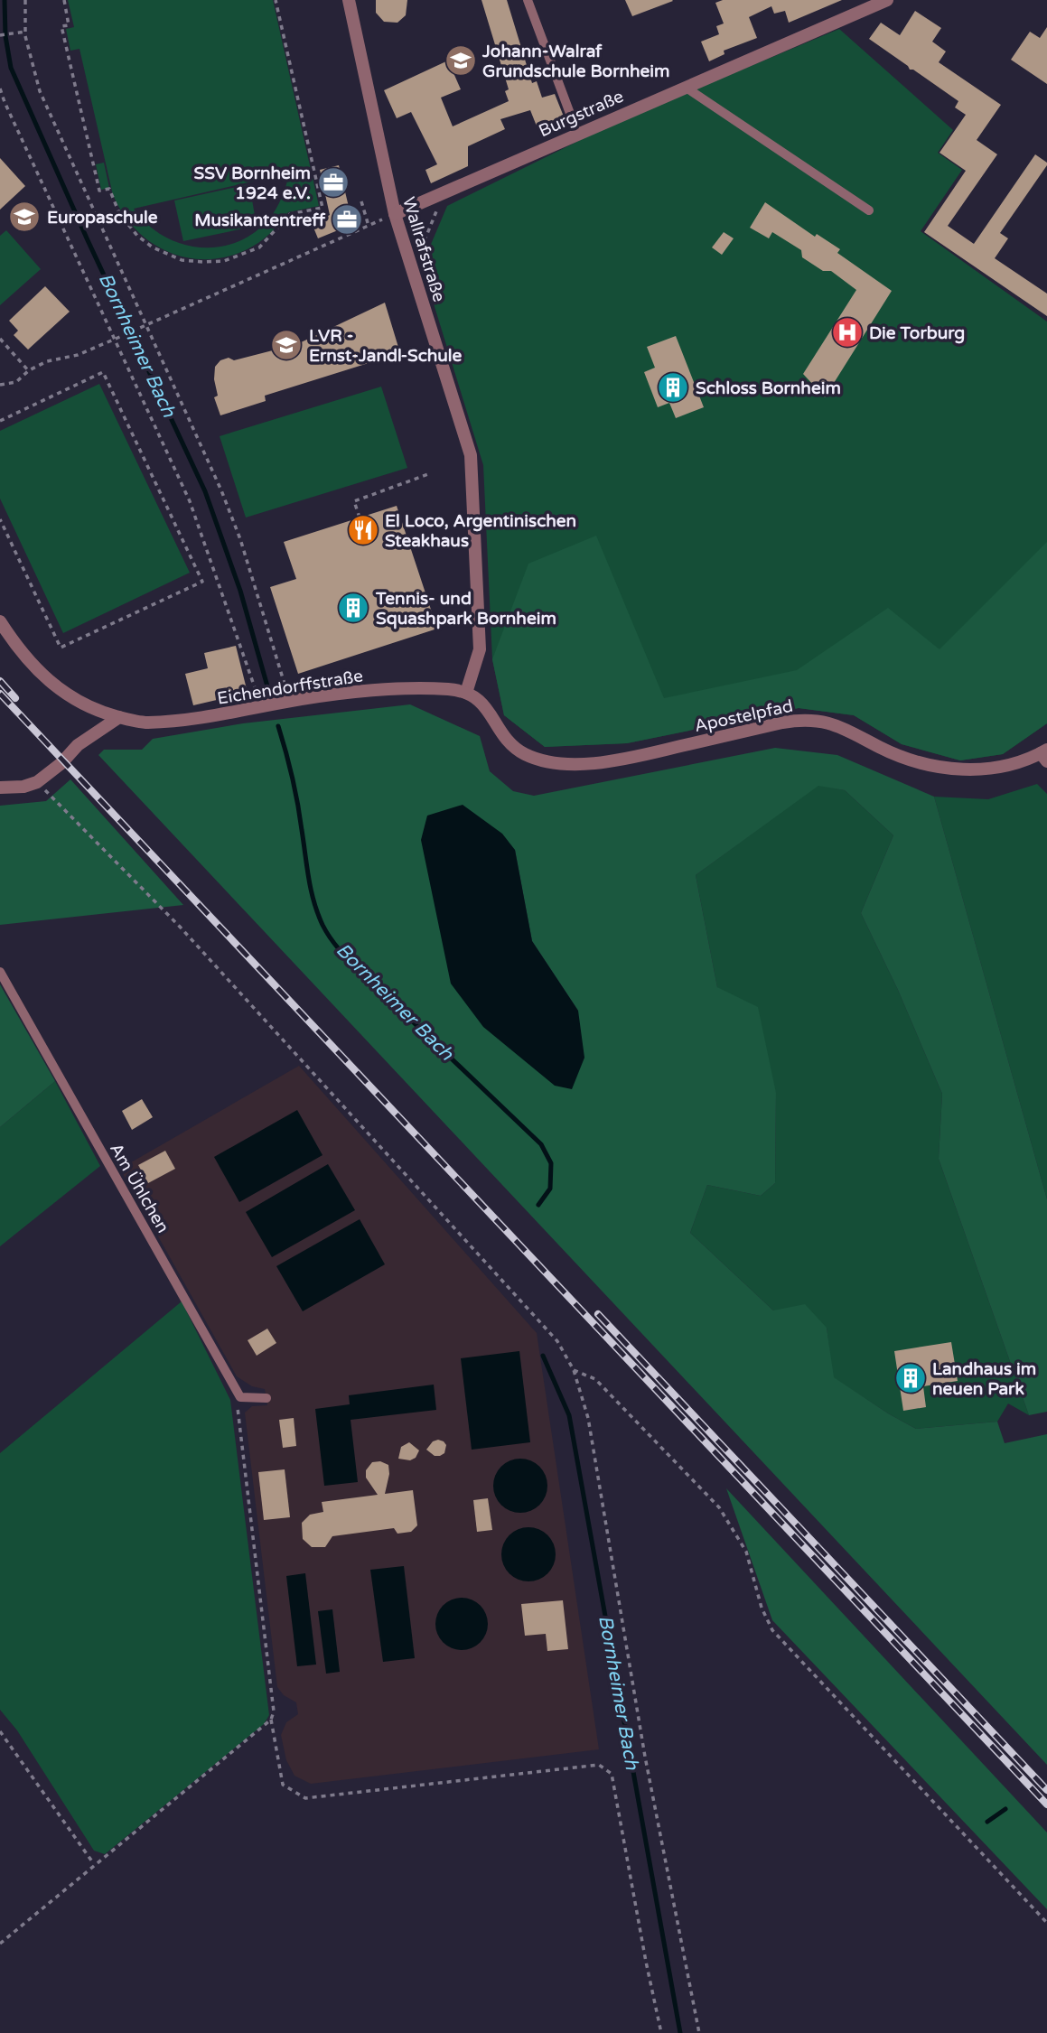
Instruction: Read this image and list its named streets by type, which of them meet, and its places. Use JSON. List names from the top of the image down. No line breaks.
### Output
{"streets":{"street":["Burgstraße","Wallrafstraße","Eichendorffstraße","Apostelpfad"],"lane":["Am Ühlchen"]},"crossings":[["Burgstraße","Wallrafstraße"],["Wallrafstraße","Eichendorffstraße"],["Wallrafstraße","Apostelpfad"],["Eichendorffstraße","Apostelpfad"]],"water":["Bornheimer Bach"],"places":{"school or university":["Johann-Walraf Grundschule Bornheim","Europaschule","LVR - Ernst-Jandl-Schule"],"office":["SSV Bornheim 1924 e.V.","Musikantentreff"],"hospital":["Die Torburg"],"building":["Schloss Bornheim","Tennis- und Squashpark Bornheim","Landhaus im neuen Park"],"restaurant":["El Loco, Argentinischen Steakhaus"]}}
